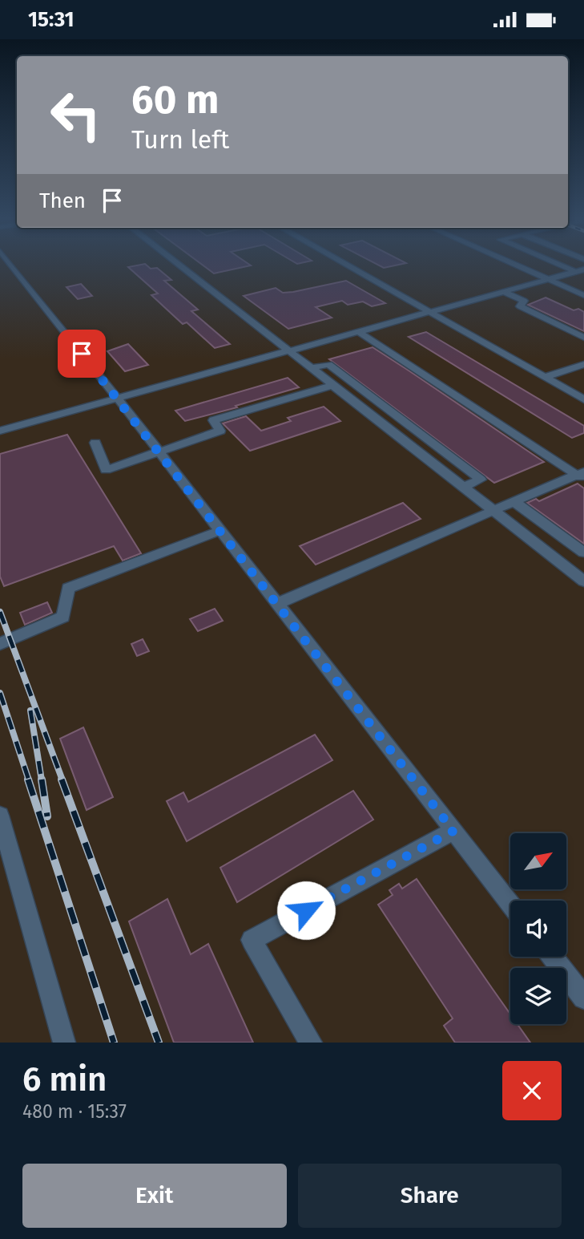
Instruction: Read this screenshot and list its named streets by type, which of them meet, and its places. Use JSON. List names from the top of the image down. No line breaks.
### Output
{"north":"top right","page":{"status":"15:31","turn":["60 m","Turn left"],"then":"Then","heading":["6 min","480 m · 15:37"],"buttons":["Exit","Share"]}}
